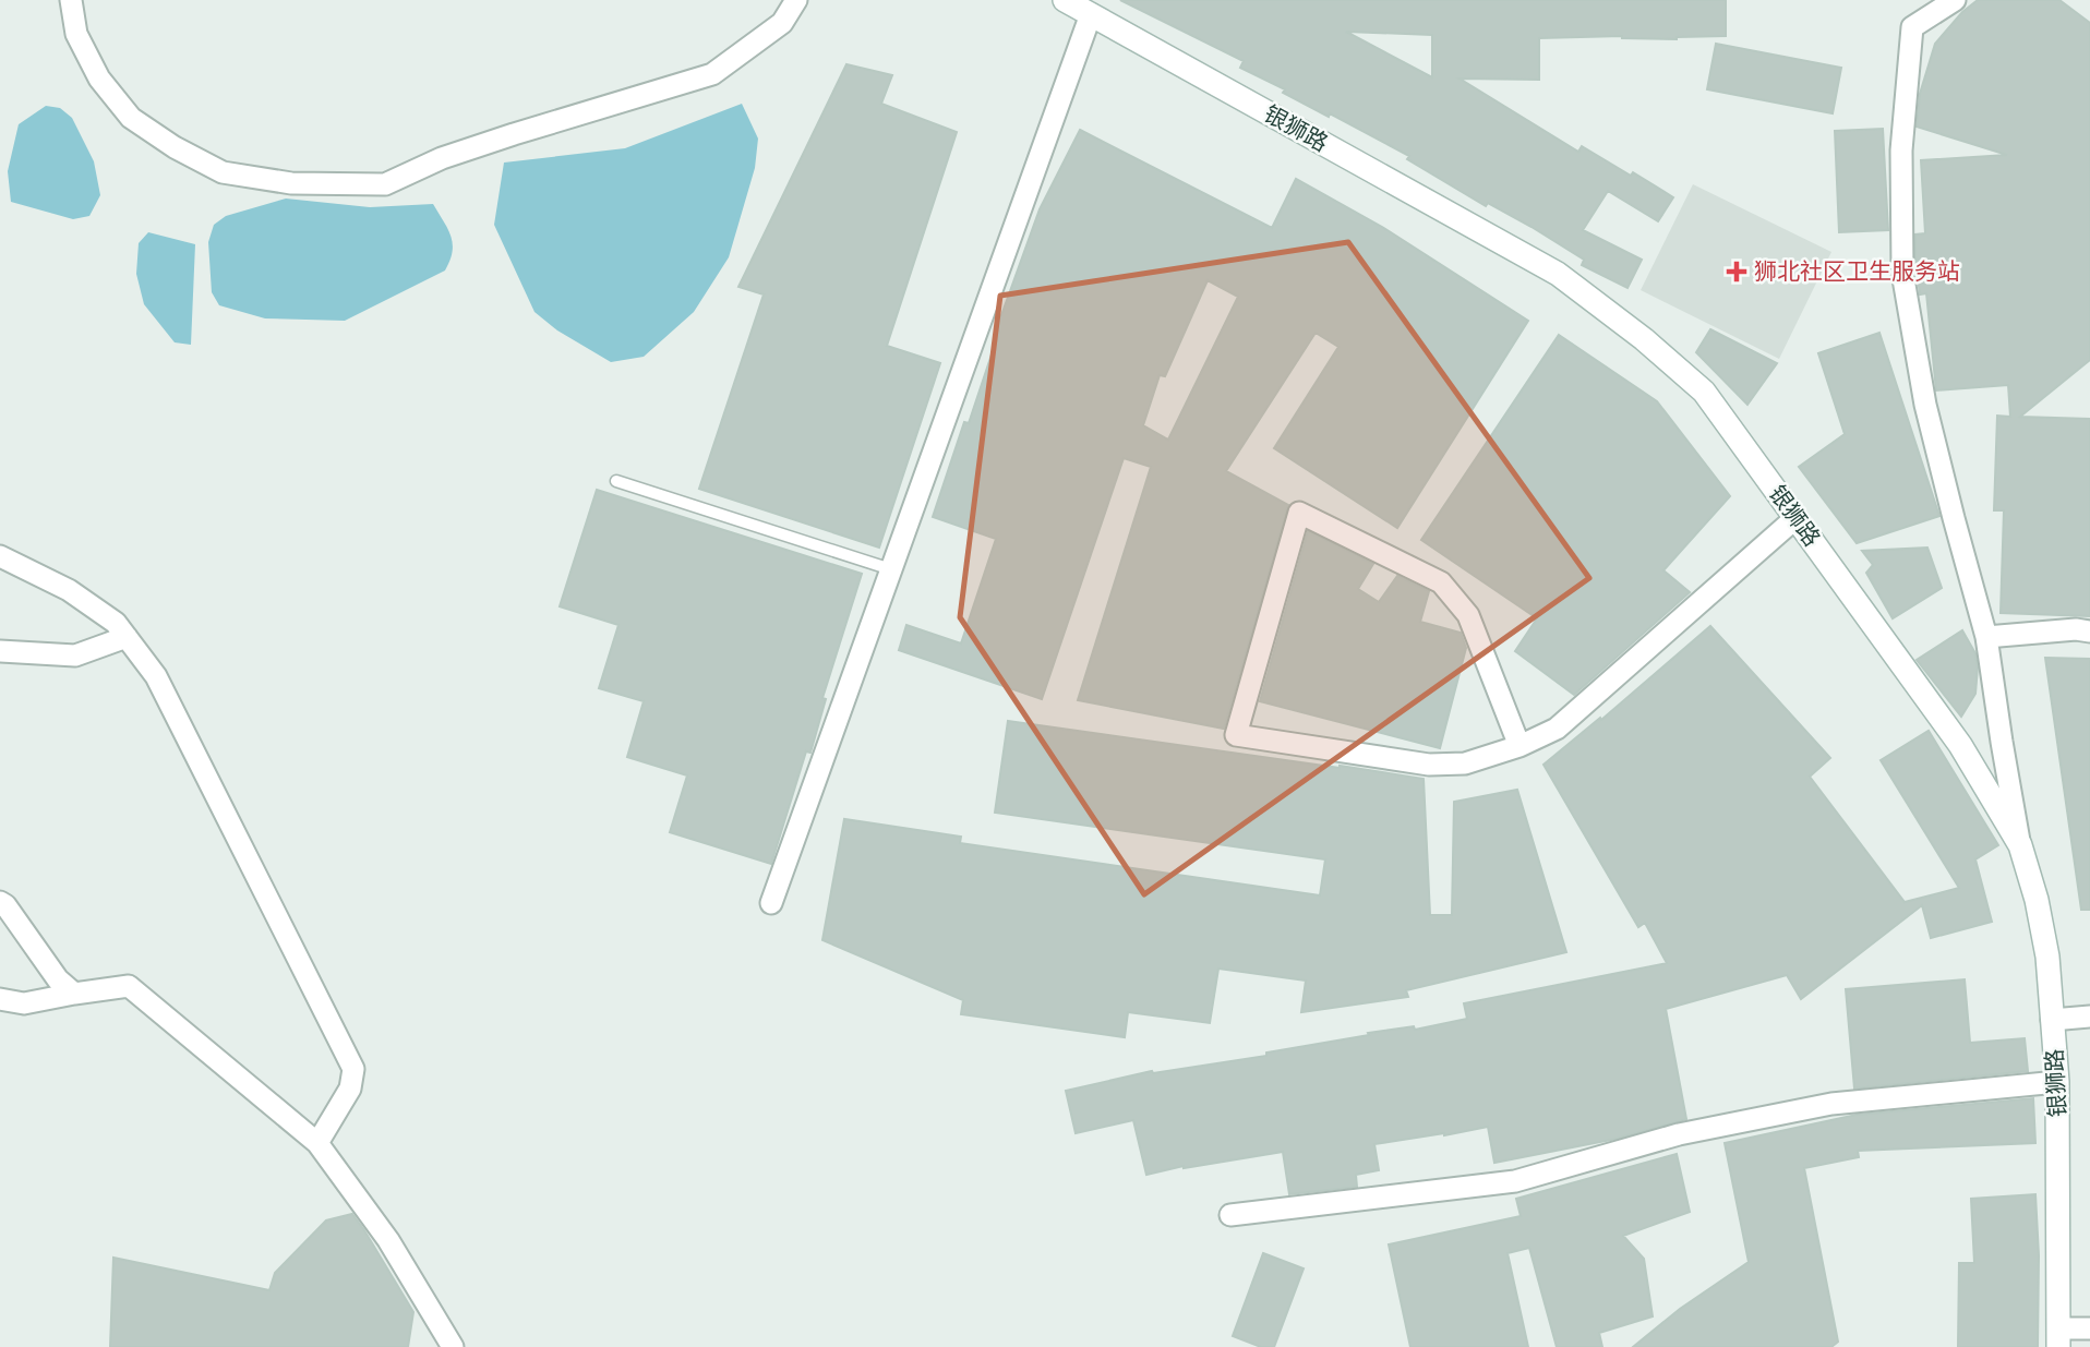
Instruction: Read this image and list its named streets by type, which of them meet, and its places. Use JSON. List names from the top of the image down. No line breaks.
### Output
{"streets":{"main road":["银狮路"]},"places":{"health":["狮北社区卫生服务站"]}}
